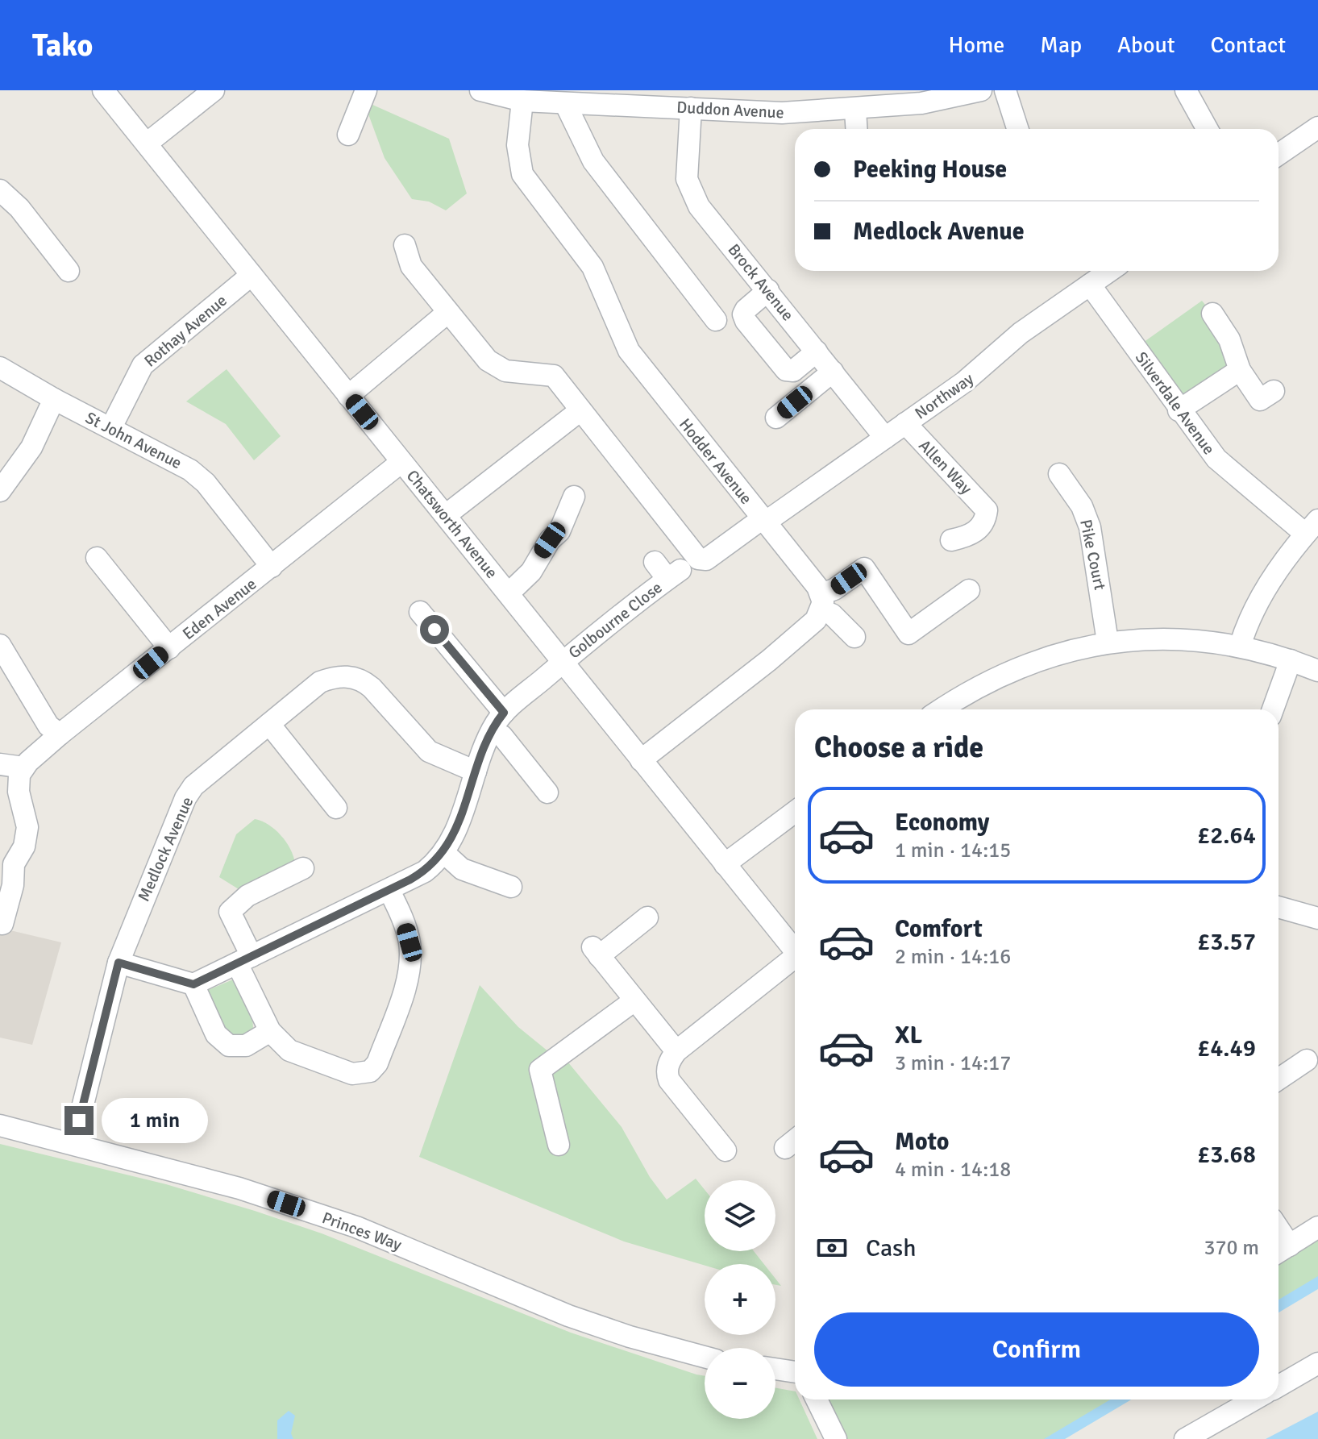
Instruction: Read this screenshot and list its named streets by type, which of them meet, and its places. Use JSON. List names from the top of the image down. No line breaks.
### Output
{"streets":{"street":["Duddon Avenue","Brock Avenue","Rothay Avenue","Northway","Silverdale Avenue","St John Avenue","Hodder Avenue","Allen Way","Chatsworth Avenue","Pike Court","Eden Avenue","Golbourne Close","Medlock Avenue","Princes Way"]},"crossings":[["Duddon Avenue","Brock Avenue"],["Duddon Avenue","Hodder Avenue"],["Brock Avenue","Northway"],["Rothay Avenue","St John Avenue"],["Rothay Avenue","Chatsworth Avenue"],["Northway","Silverdale Avenue"],["Northway","Hodder Avenue"],["Northway","Allen Way"],["St John Avenue","Eden Avenue"],["Chatsworth Avenue","Eden Avenue"],["Chatsworth Avenue","Golbourne Close"],["Golbourne Close","Medlock Avenue"],["Medlock Avenue","Princes Way"]],"page":{"header":"Tako","nav":["Home","Map","About","Contact"],"banner":["Peeking House","Medlock Avenue"],"heading":"Choose a ride","list":[{"name":"Economy","note":"1 min · 14:15","value":"£2.64"},{"name":"Comfort","note":"2 min · 14:16","value":"£3.57"},{"name":"XL","note":"3 min · 14:17","value":"£4.49"},{"name":"Moto","note":"4 min · 14:18","value":"£3.68"}],"bubble":"1 min","map_buttons":["+","−"],"pay":["Cash","370 m"],"buttons":"Confirm"}}
